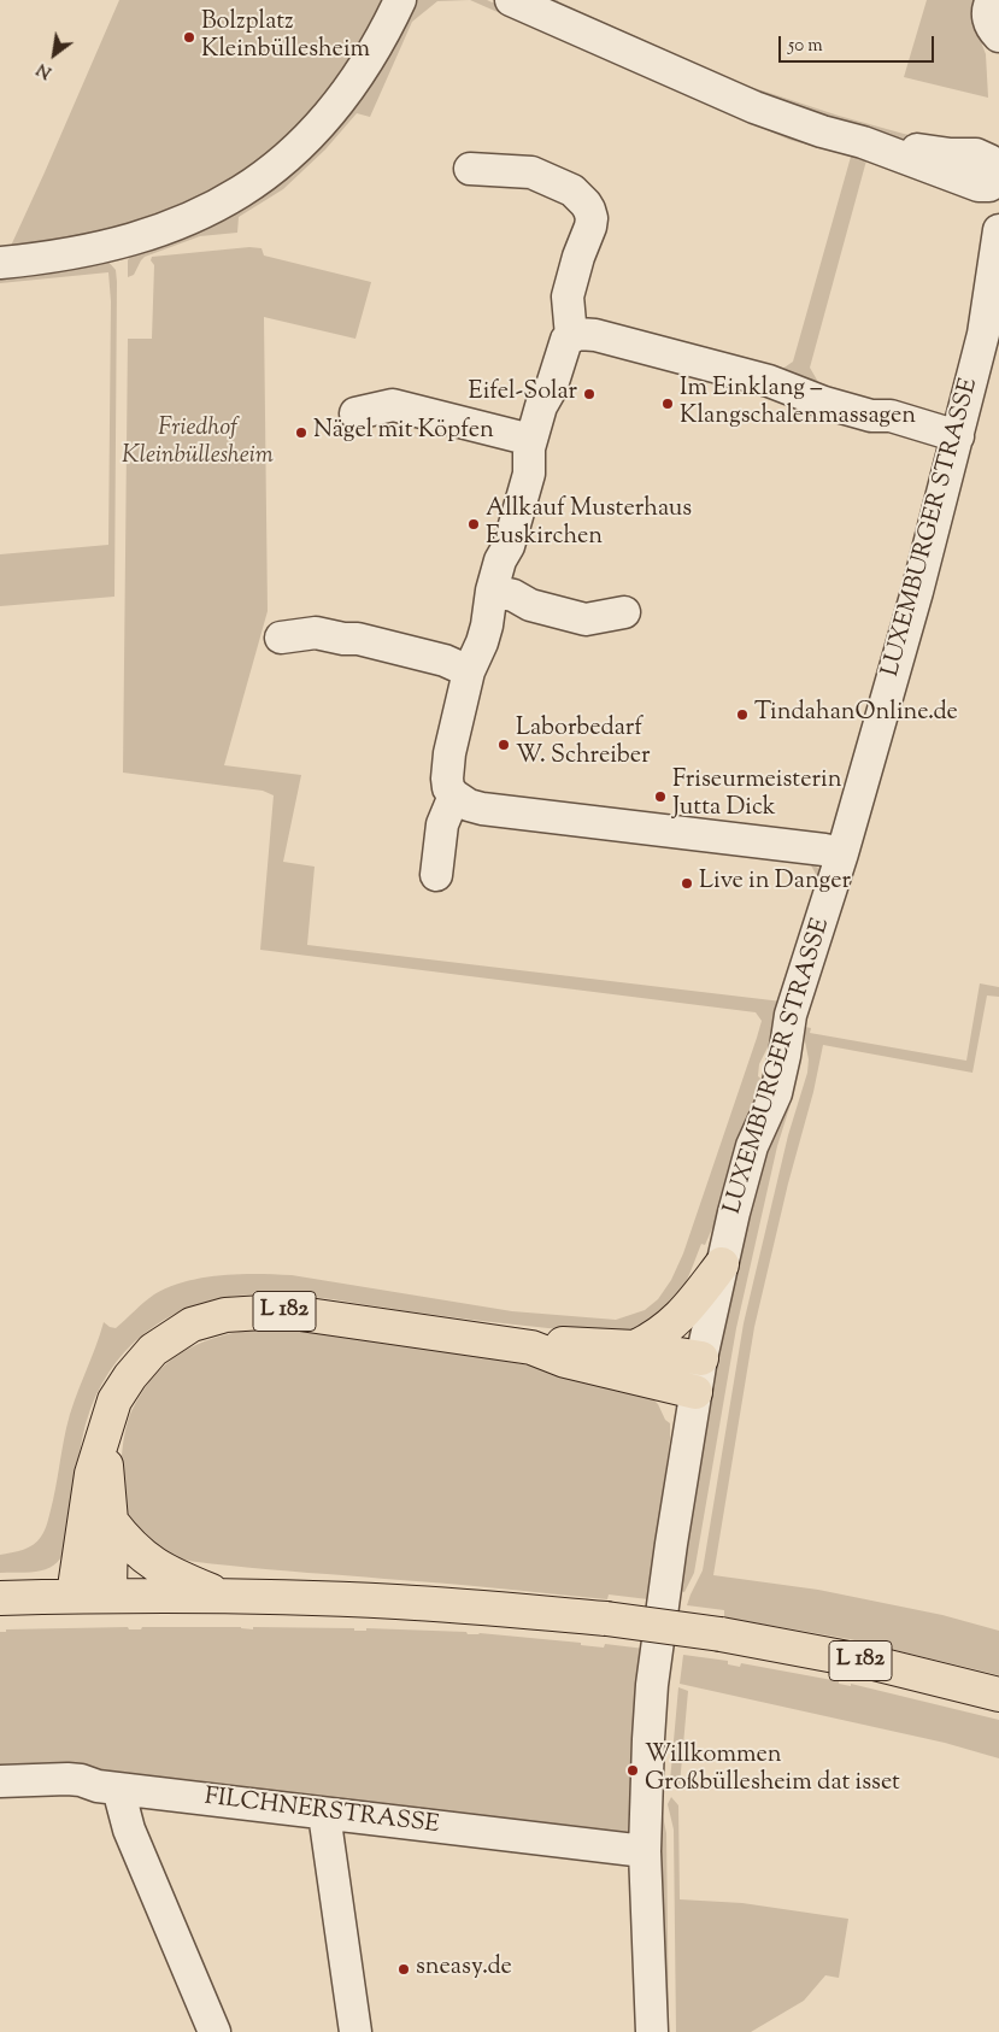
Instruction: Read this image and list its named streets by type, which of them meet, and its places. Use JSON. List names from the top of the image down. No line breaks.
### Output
{"streets":{"main road":["L 182"],"street":["LUXEMBURGER STRASSE","FILCHNERSTRASSE"]},"crossings":[["LUXEMBURGER STRASSE","L 182"],["LUXEMBURGER STRASSE","FILCHNERSTRASSE"]],"parks":["Friedhof Kleinbüllesheim"],"places":["Bolzplatz Kleinbüllesheim","Eifel-Solar","Im Einklang – Klangschalenmassagen","Nägel mit Köpfen","Allkauf Musterhaus Euskirchen","TindahanOnline.de","Laborbedarf W. Schreiber","Friseurmeisterin Jutta Dick","Live in Danger","Willkommen Großbüllesheim dat isset","sneasy.de"],"scale_bar":"50 m","north":"bottom left"}
